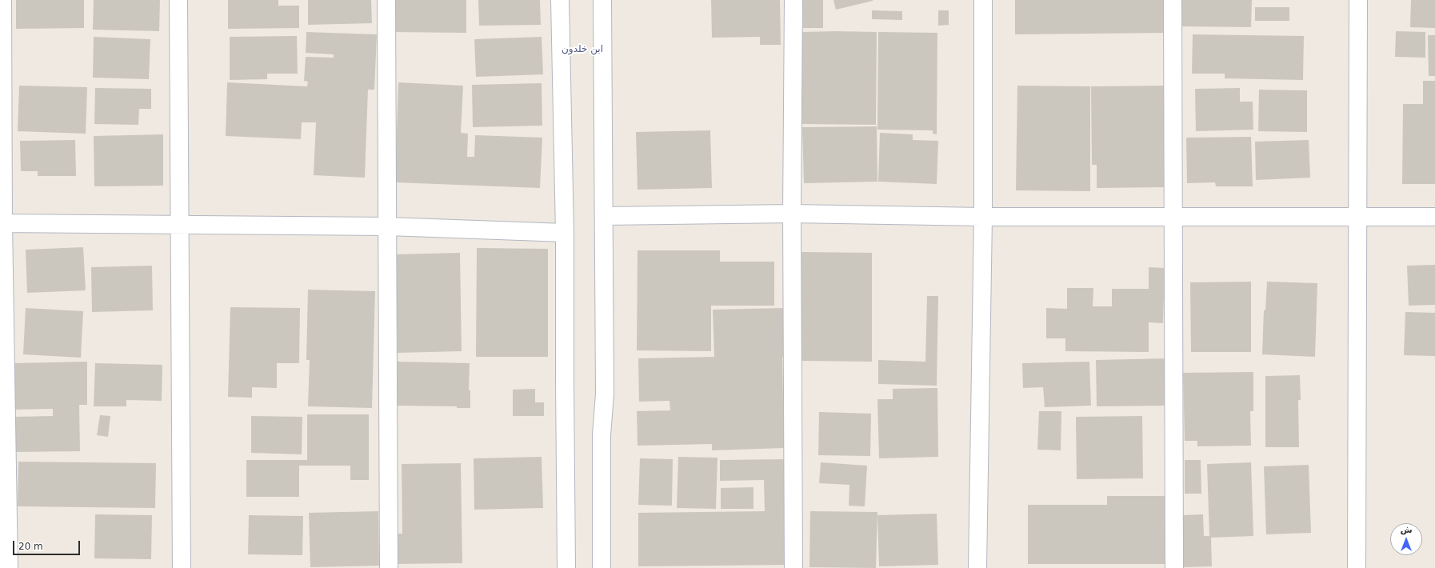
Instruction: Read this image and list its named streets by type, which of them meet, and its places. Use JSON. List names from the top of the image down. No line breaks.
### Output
{"districts":["ابن خلدون"],"scale_bar":"20 m","north":"top"}
